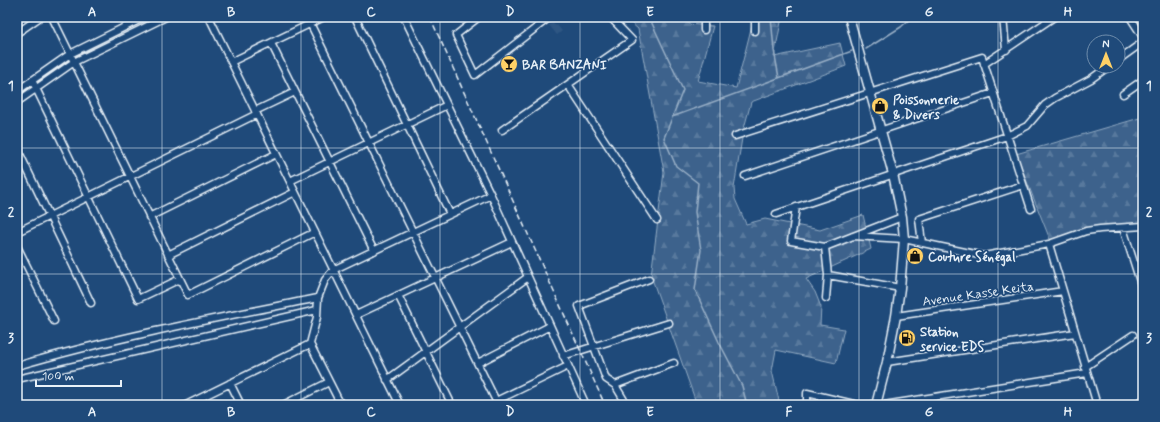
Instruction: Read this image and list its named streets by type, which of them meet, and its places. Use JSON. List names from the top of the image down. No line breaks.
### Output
{"streets":{"street":["Avenue Kasse Keita"]},"places":{"bar":["BAR BANZANI"],"shop":["Poissonnerie & Divers","Couture Sénégal"],"fuel station":["Station service EDS"]},"scale_bar":"100 m","north":"top","grid":{"columns":["A","B","C","D","E","F","G","H"],"rows":["1","2","3"]}}
